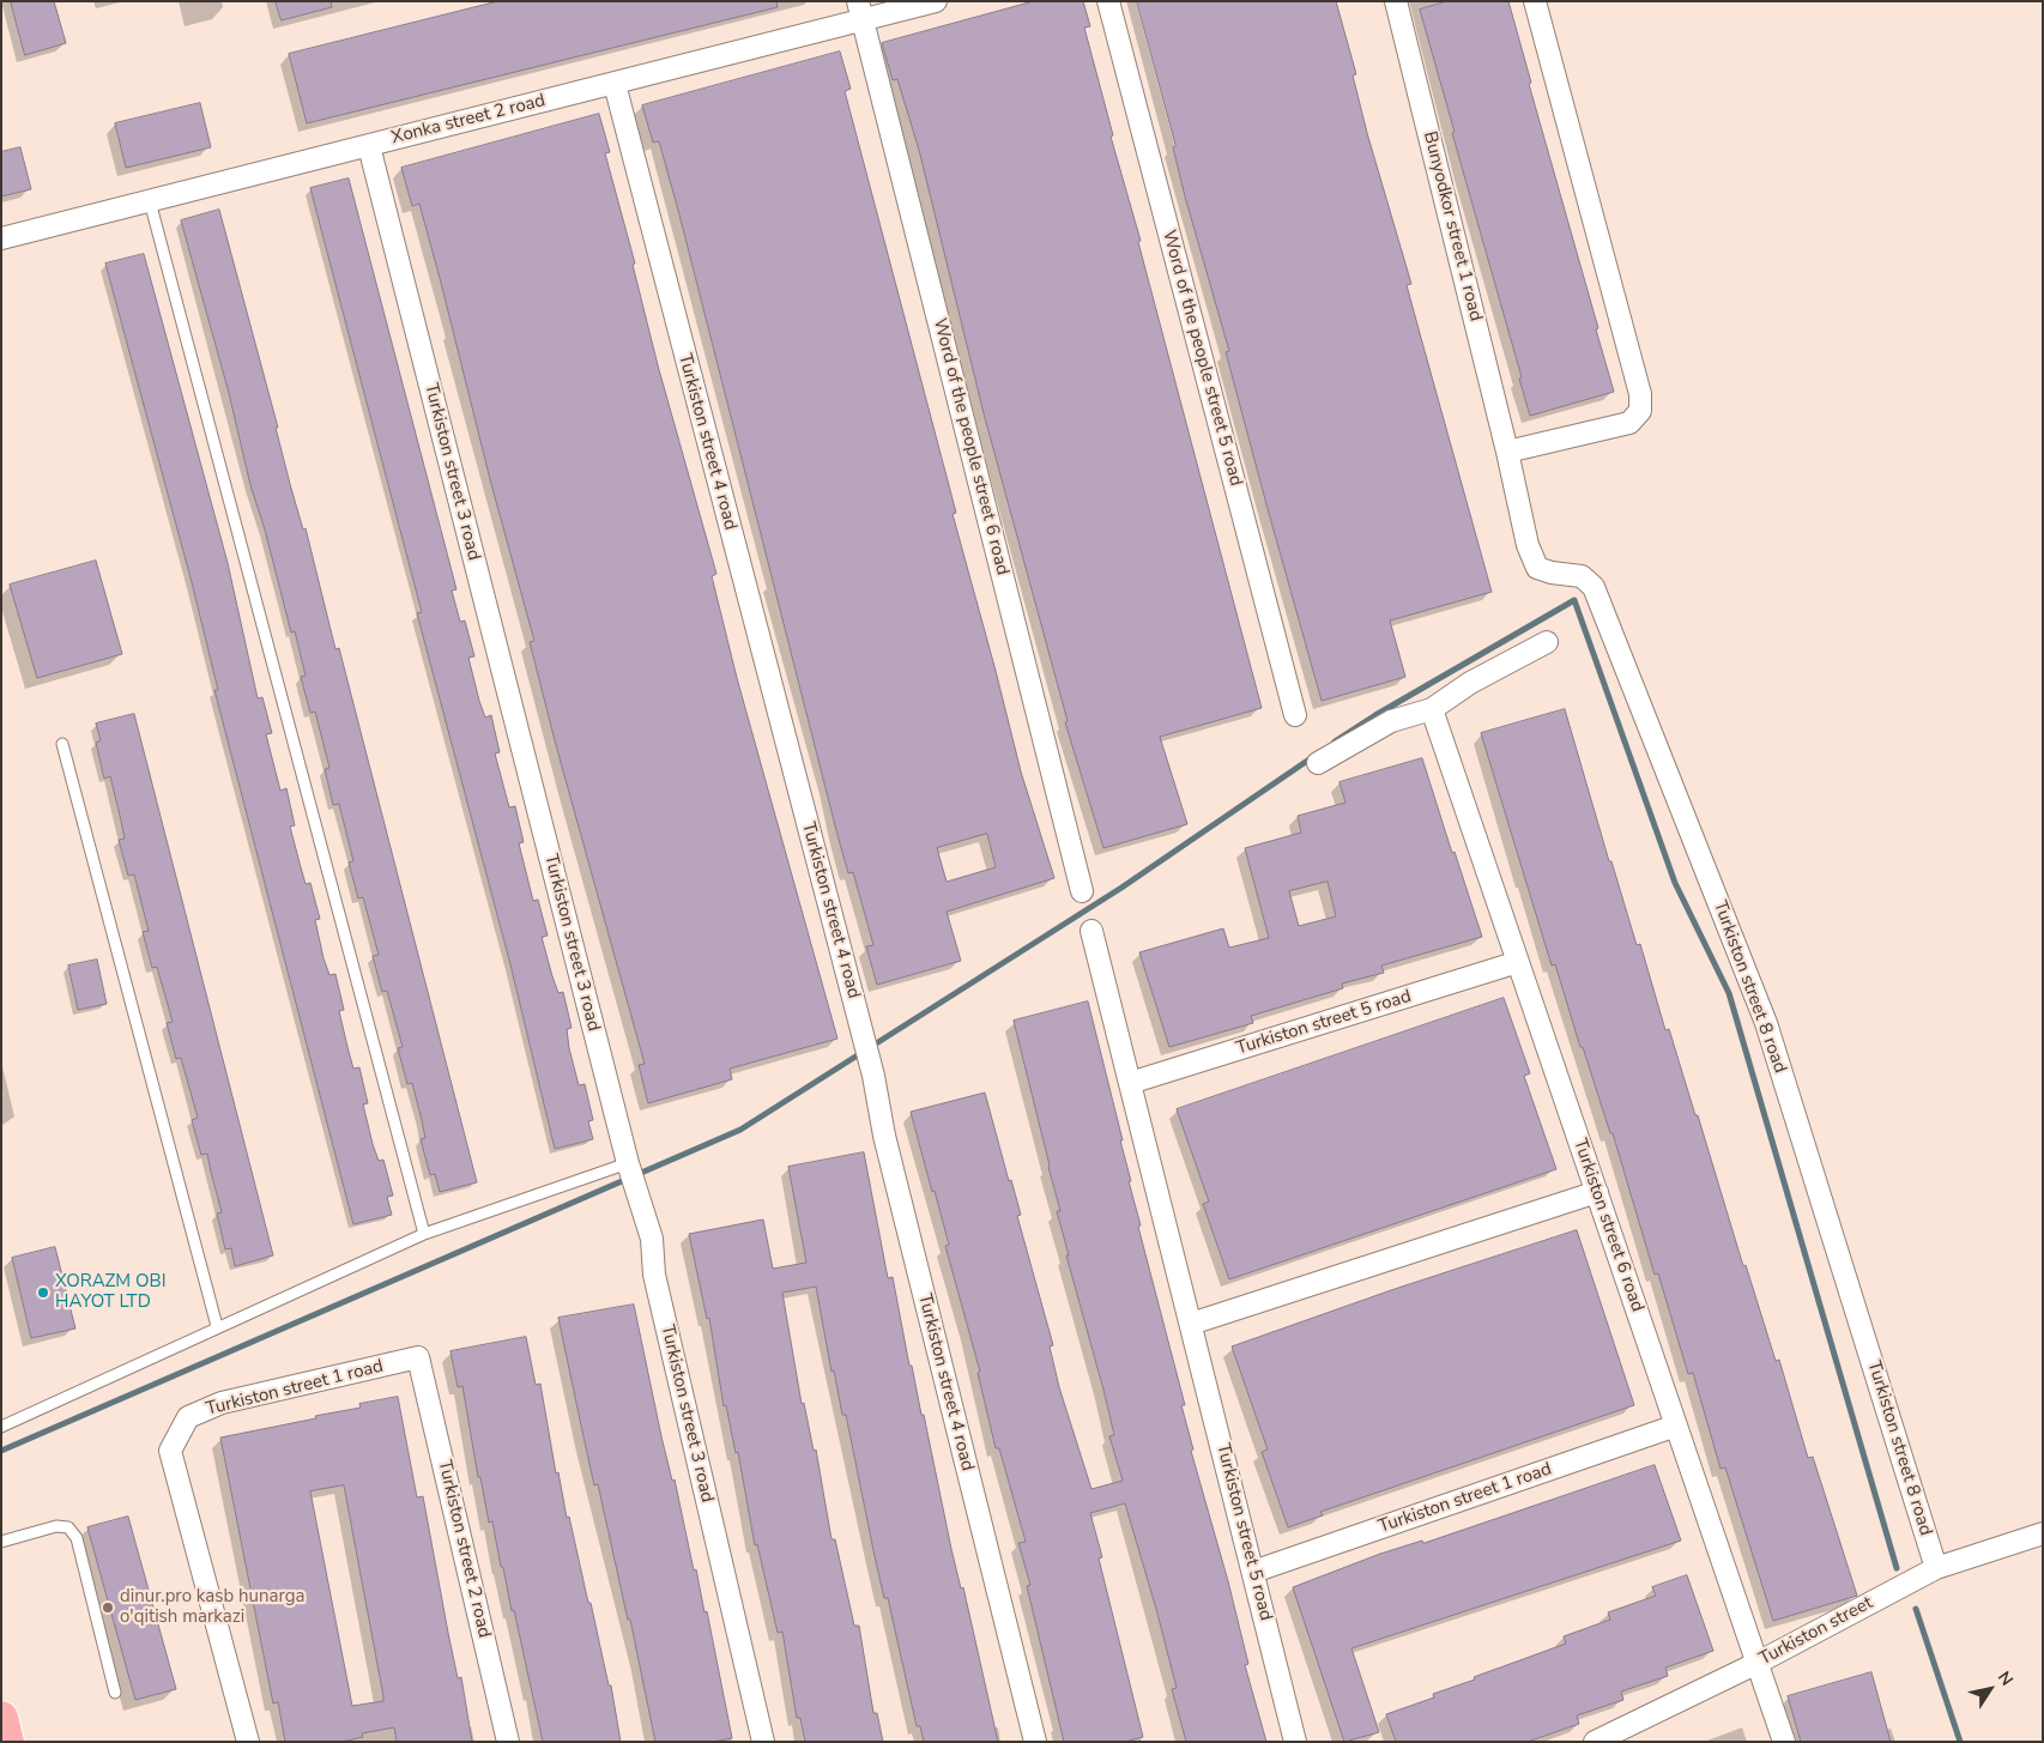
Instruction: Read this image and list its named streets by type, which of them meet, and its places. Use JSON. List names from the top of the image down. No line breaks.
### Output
{"streets":{"street":["Xonka street 2 road","Bunyodkor street 1 road","Word of the people street 5 road","Turkiston street 4 road","Word of the people street 6 road","Turkiston street 3 road","Turkiston street 8 road","Turkiston street 5 road","Turkiston street 6 road","Turkiston street 1 road","Turkiston street 2 road","Turkiston street"]},"crossings":[["Xonka street 2 road","Turkiston street 4 road"],["Xonka street 2 road","Word of the people street 6 road"],["Xonka street 2 road","Turkiston street 3 road"],["Bunyodkor street 1 road","Turkiston street 8 road"],["Turkiston street 8 road","Turkiston street"],["Turkiston street 5 road","Turkiston street 6 road"],["Turkiston street 5 road","Turkiston street 1 road"],["Turkiston street 6 road","Turkiston street 1 road"],["Turkiston street 6 road","Turkiston street"],["Turkiston street 1 road","Turkiston street 2 road"]],"places":["XORAZM OBI HAYOT LTD","dinur.pro kasb hunarga o'qitish markazi"],"north":"top right"}
